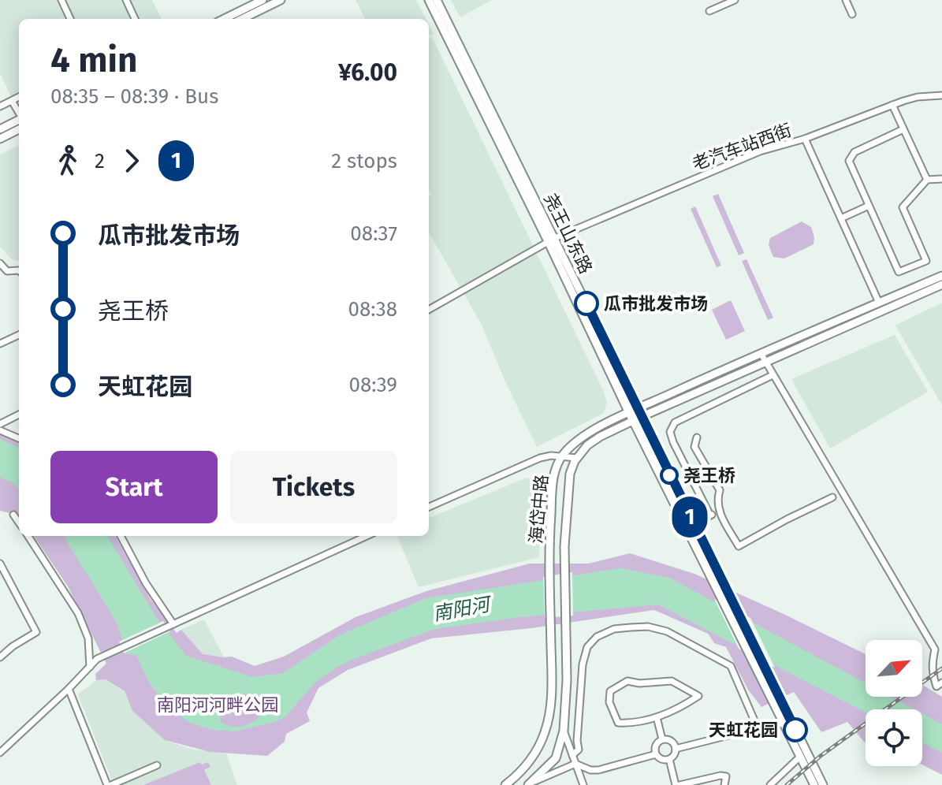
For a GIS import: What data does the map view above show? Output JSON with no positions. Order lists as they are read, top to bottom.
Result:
{
  "streets": {
    "main road": ["尧王山东路", "海岱中路"],
    "street": ["老汽车站西街"]
  },
  "crossings": [
    ["老汽车站西街", "尧王山东路"],
    ["尧王山东路", "海岱中路"]
  ],
  "water": ["南阳河"],
  "parks": ["南阳河河畔公园"],
  "places": ["瓜市批发市场", "尧王桥", "天虹花园"],
  "lines": ["bus line 1"],
  "north": "top right",
  "page": {
    "on_map": "1",
    "heading": ["4 min", "08:35 – 08:39 · Bus", "¥6.00"],
    "legs": ["2", "1", "2 stops"],
    "list": [
      {
        "name": "瓜市批发市场",
        "value": "08:37"
      },
      {
        "name": "尧王桥",
        "value": "08:38"
      },
      {
        "name": "天虹花园",
        "value": "08:39"
      }
    ],
    "buttons": ["Start", "Tickets"]
  }
}
